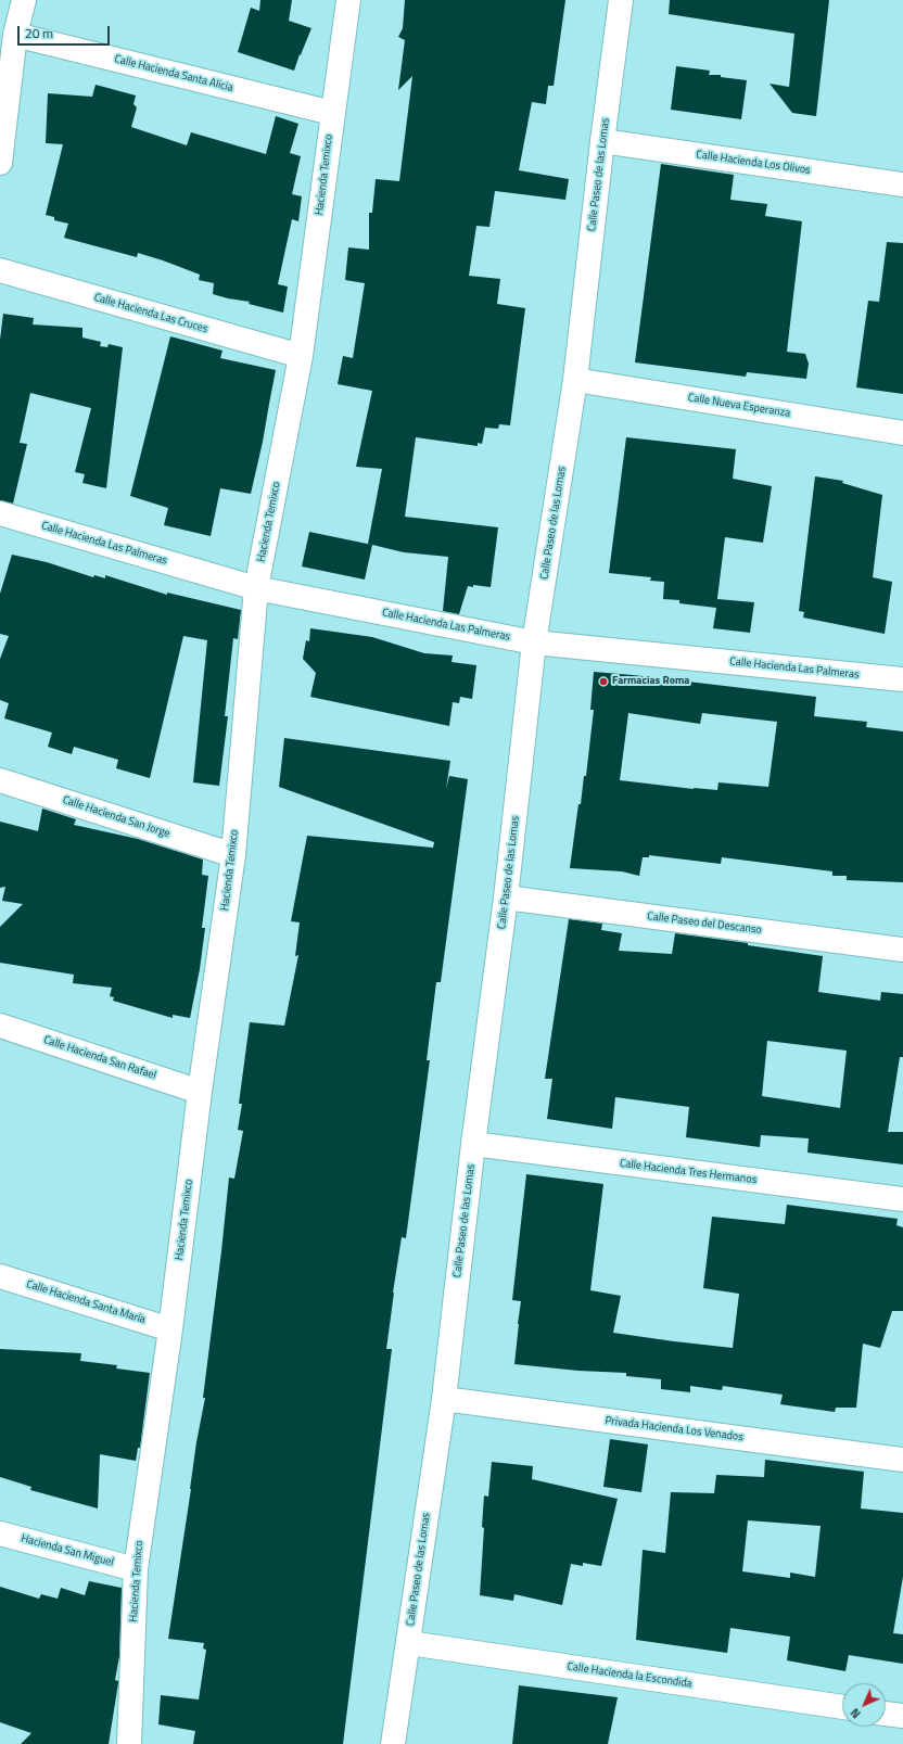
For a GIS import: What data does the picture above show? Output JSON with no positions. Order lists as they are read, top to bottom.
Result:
{
  "streets": {
    "street": [
      "Calle Hacienda Santa Alicia",
      "Calle Hacienda Los Olivos",
      "Hacienda Temixco",
      "Calle Paseo de las Lomas",
      "Calle Hacienda Las Cruces",
      "Calle Nueva Esperanza",
      "Calle Hacienda Las Palmeras",
      "Calle Hacienda San Jorge",
      "Calle Paseo del Descanso",
      "Calle Hacienda San Rafael",
      "Calle Hacienda Tres Hermanos",
      "Calle Hacienda Santa María",
      "Privada Hacienda Los Venados",
      "Hacienda San Miguel",
      "Calle Hacienda la Escondida"
    ]
  },
  "crossings": [
    ["Calle Hacienda Santa Alicia", "Hacienda Temixco"],
    ["Calle Hacienda Los Olivos", "Calle Paseo de las Lomas"],
    ["Hacienda Temixco", "Calle Hacienda Las Cruces"],
    ["Hacienda Temixco", "Calle Hacienda Las Palmeras"],
    ["Hacienda Temixco", "Calle Hacienda San Jorge"],
    ["Hacienda Temixco", "Calle Hacienda San Rafael"],
    ["Hacienda Temixco", "Calle Hacienda Santa María"],
    ["Hacienda Temixco", "Hacienda San Miguel"],
    ["Calle Paseo de las Lomas", "Calle Nueva Esperanza"],
    ["Calle Paseo de las Lomas", "Calle Hacienda Las Palmeras"],
    ["Calle Paseo de las Lomas", "Calle Paseo del Descanso"],
    ["Calle Paseo de las Lomas", "Calle Hacienda Tres Hermanos"],
    ["Calle Paseo de las Lomas", "Privada Hacienda Los Venados"],
    ["Calle Paseo de las Lomas", "Calle Hacienda la Escondida"]
  ],
  "places": ["Farmacias Roma"],
  "scale_bar": "20 m",
  "north": "bottom left"
}
